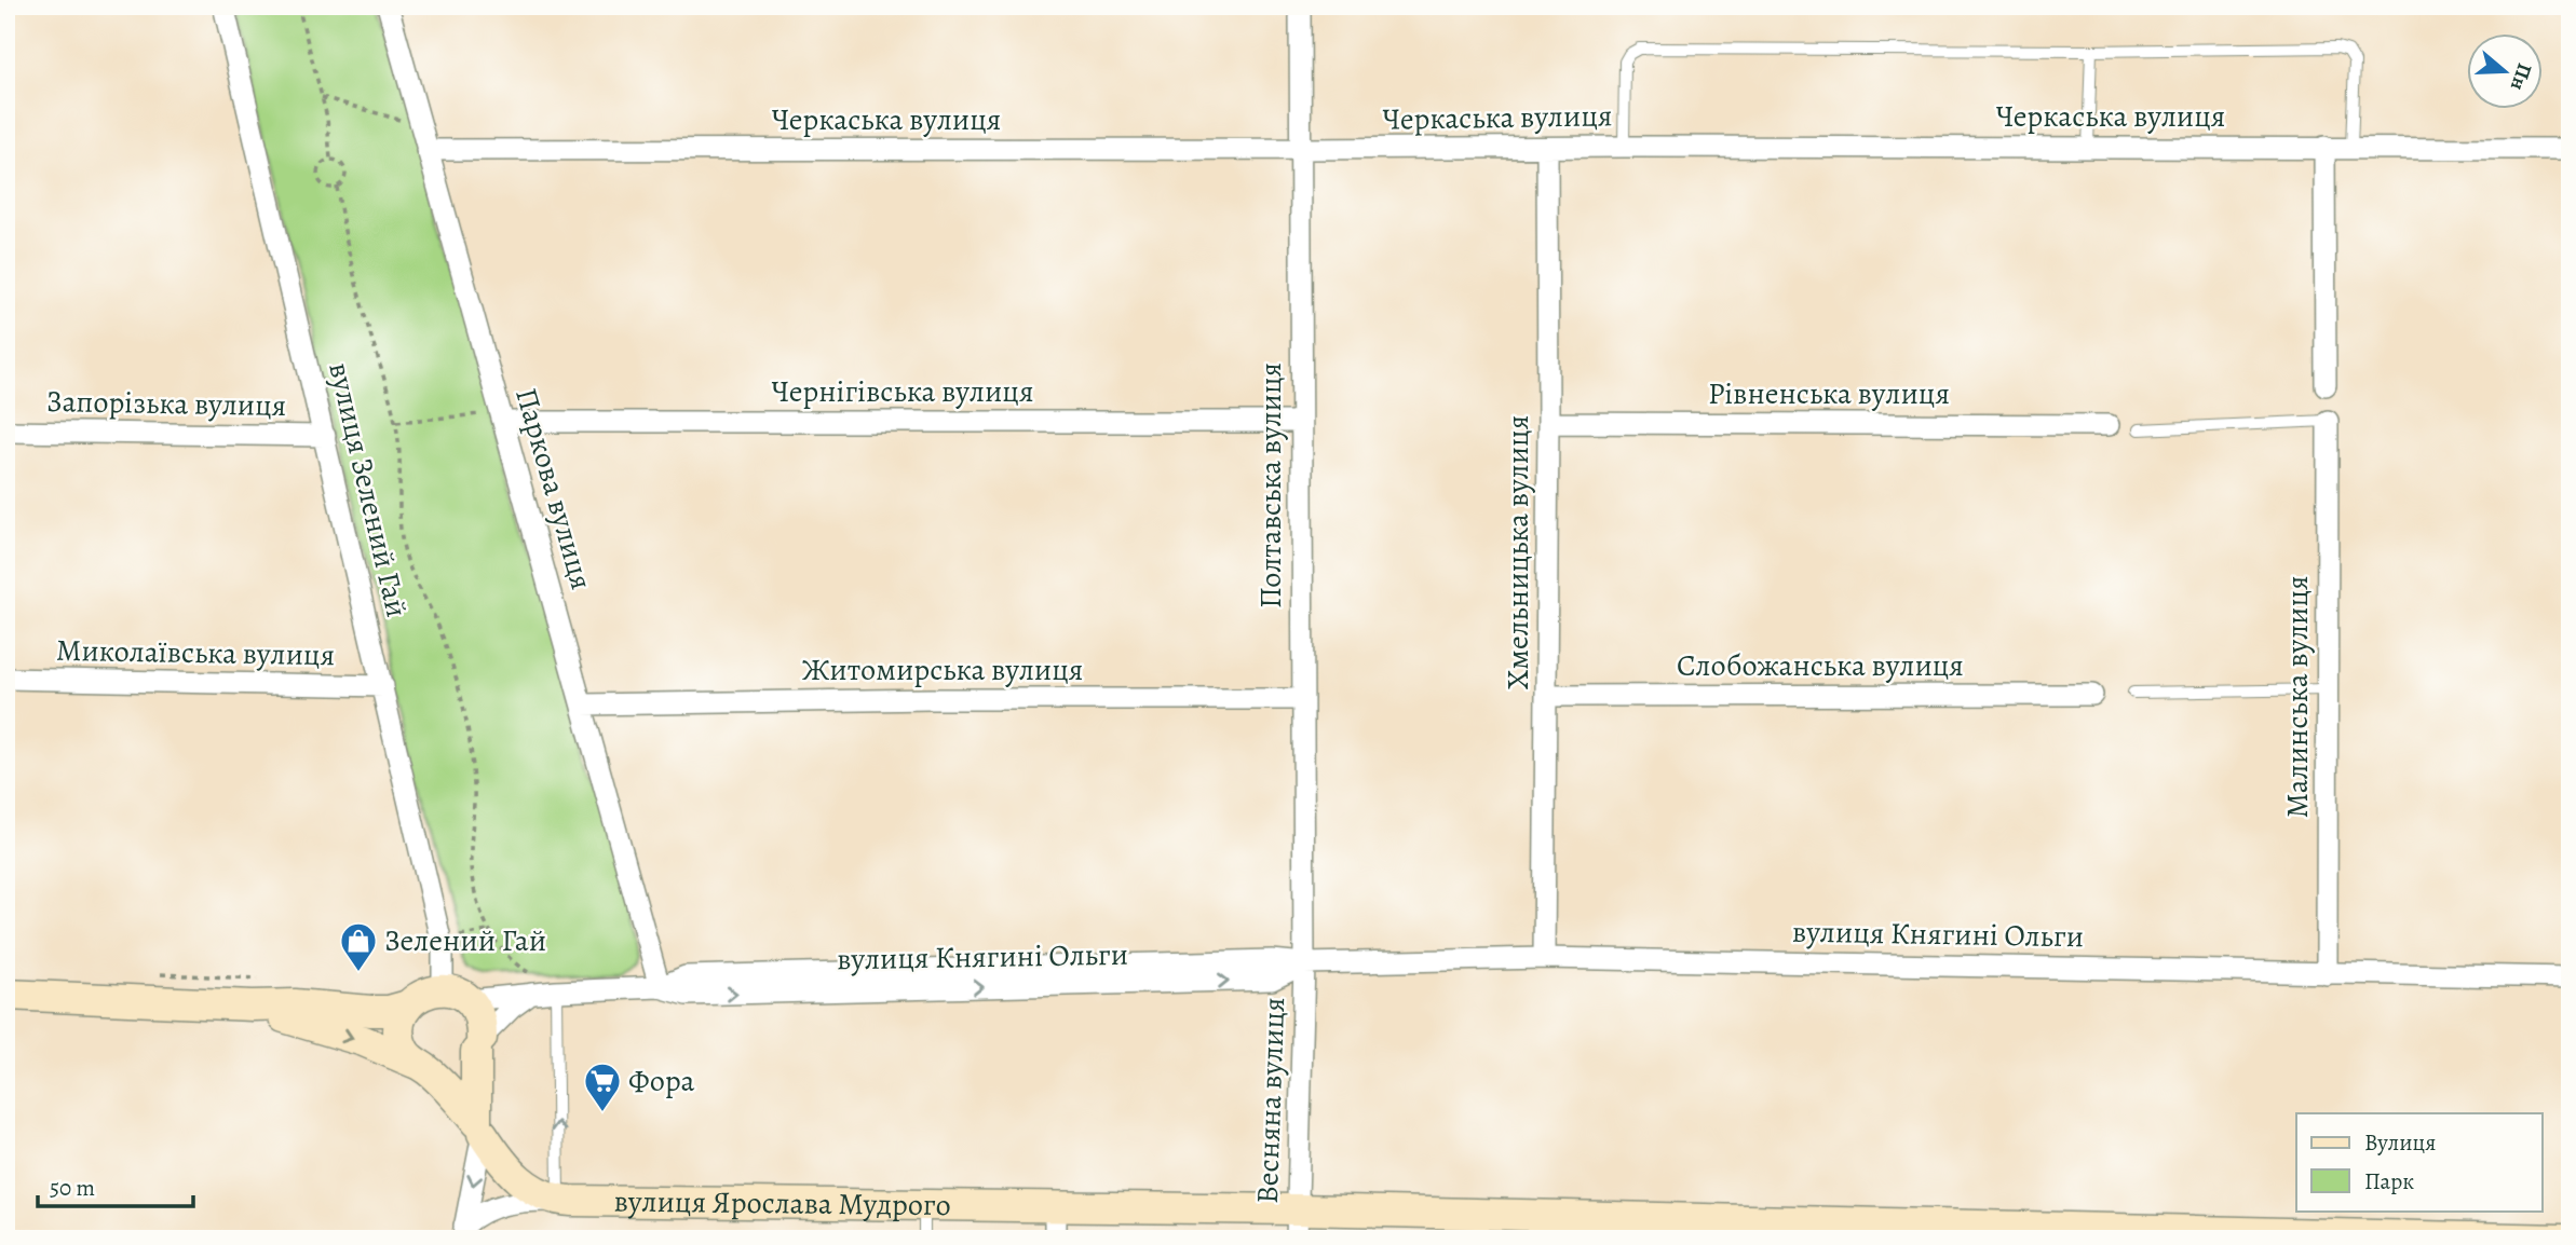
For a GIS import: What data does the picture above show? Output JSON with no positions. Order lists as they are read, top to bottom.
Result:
{
  "streets": {
    "main road": ["вулиця Ярослава Мудрого"],
    "street": [
      "Черкаська вулиця",
      "Чернігівська вулиця",
      "Рівненська вулиця",
      "Запорізька вулиця",
      "Полтавська вулиця",
      "Паркова вулиця",
      "вулиця Зелений Гай",
      "Хмельницька вулиця",
      "Миколаївська вулиця",
      "Слобожанська вулиця",
      "Житомирська вулиця",
      "Малинська вулиця",
      "вулиця Княгині Ольги",
      "Весняна вулиця"
    ]
  },
  "crossings": [
    ["Черкаська вулиця", "Полтавська вулиця"],
    ["Черкаська вулиця", "Паркова вулиця"],
    ["Черкаська вулиця", "Хмельницька вулиця"],
    ["Чернігівська вулиця", "Полтавська вулиця"],
    ["Чернігівська вулиця", "Паркова вулиця"],
    ["Рівненська вулиця", "Хмельницька вулиця"],
    ["Запорізька вулиця", "вулиця Зелений Гай"],
    ["Полтавська вулиця", "Житомирська вулиця"],
    ["Полтавська вулиця", "вулиця Княгині Ольги"],
    ["Полтавська вулиця", "Весняна вулиця"],
    ["Паркова вулиця", "Житомирська вулиця"],
    ["Паркова вулиця", "вулиця Княгині Ольги"],
    ["вулиця Зелений Гай", "Миколаївська вулиця"],
    ["вулиця Зелений Гай", "вулиця Княгині Ольги"],
    ["Хмельницька вулиця", "Слобожанська вулиця"],
    ["Хмельницька вулиця", "вулиця Княгині Ольги"],
    ["Малинська вулиця", "вулиця Княгині Ольги"],
    ["вулиця Княгині Ольги", "Весняна вулиця"],
    ["Весняна вулиця", "вулиця Ярослава Мудрого"]
  ],
  "places": {
    "shop": ["Зелений Гай"],
    "supermarket": ["Фора"]
  },
  "legend": ["Вулиця", "Парк"],
  "scale_bar": "50 m",
  "north": "right"
}
